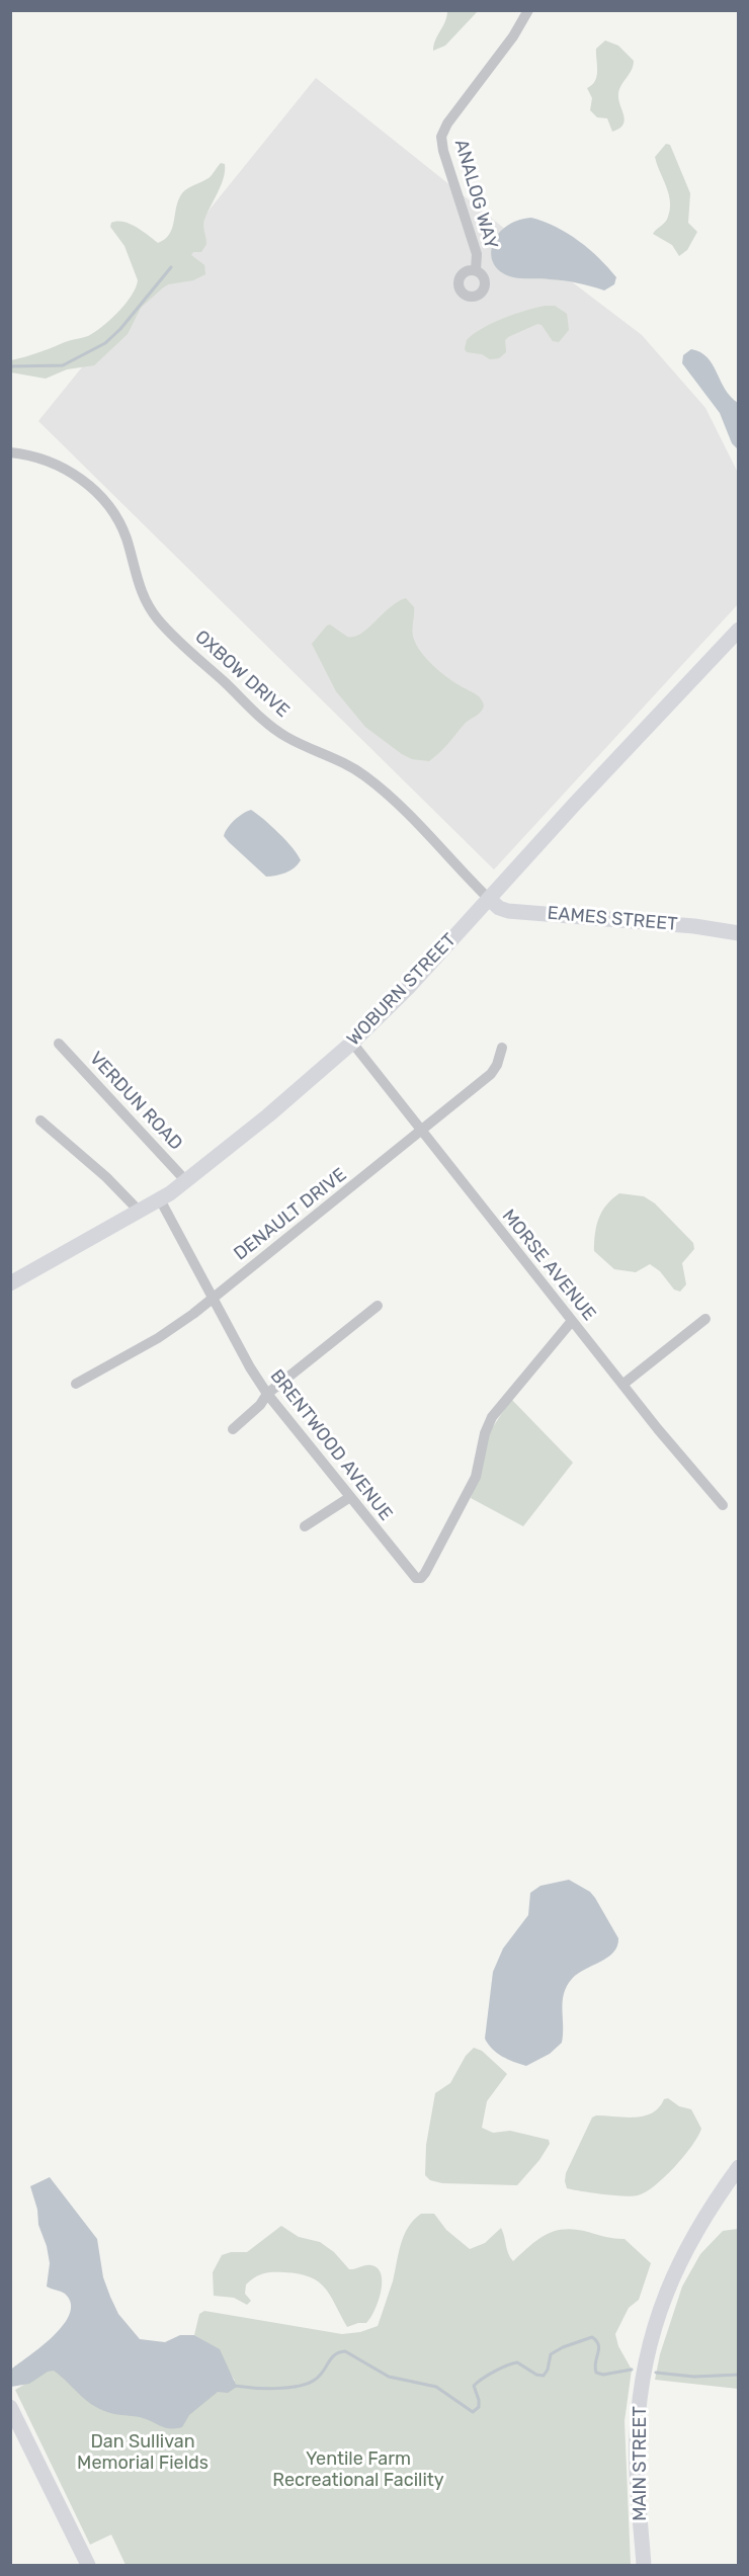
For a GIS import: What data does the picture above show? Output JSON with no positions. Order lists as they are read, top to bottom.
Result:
{
  "streets": {
    "main road": ["EAMES STREET", "WOBURN STREET", "MAIN STREET"],
    "street": [
      "ANALOG WAY",
      "OXBOW DRIVE",
      "VERDUN ROAD",
      "DENAULT DRIVE",
      "MORSE AVENUE",
      "BRENTWOOD AVENUE"
    ]
  },
  "crossings": [
    ["OXBOW DRIVE", "EAMES STREET"],
    ["OXBOW DRIVE", "WOBURN STREET"],
    ["EAMES STREET", "WOBURN STREET"],
    ["WOBURN STREET", "VERDUN ROAD"],
    ["WOBURN STREET", "MORSE AVENUE"],
    ["WOBURN STREET", "BRENTWOOD AVENUE"],
    ["DENAULT DRIVE", "MORSE AVENUE"],
    ["DENAULT DRIVE", "BRENTWOOD AVENUE"],
    ["MORSE AVENUE", "BRENTWOOD AVENUE"]
  ],
  "parks": ["Dan Sullivan Memorial Fields", "Yentile Farm Recreational Facility"]
}
